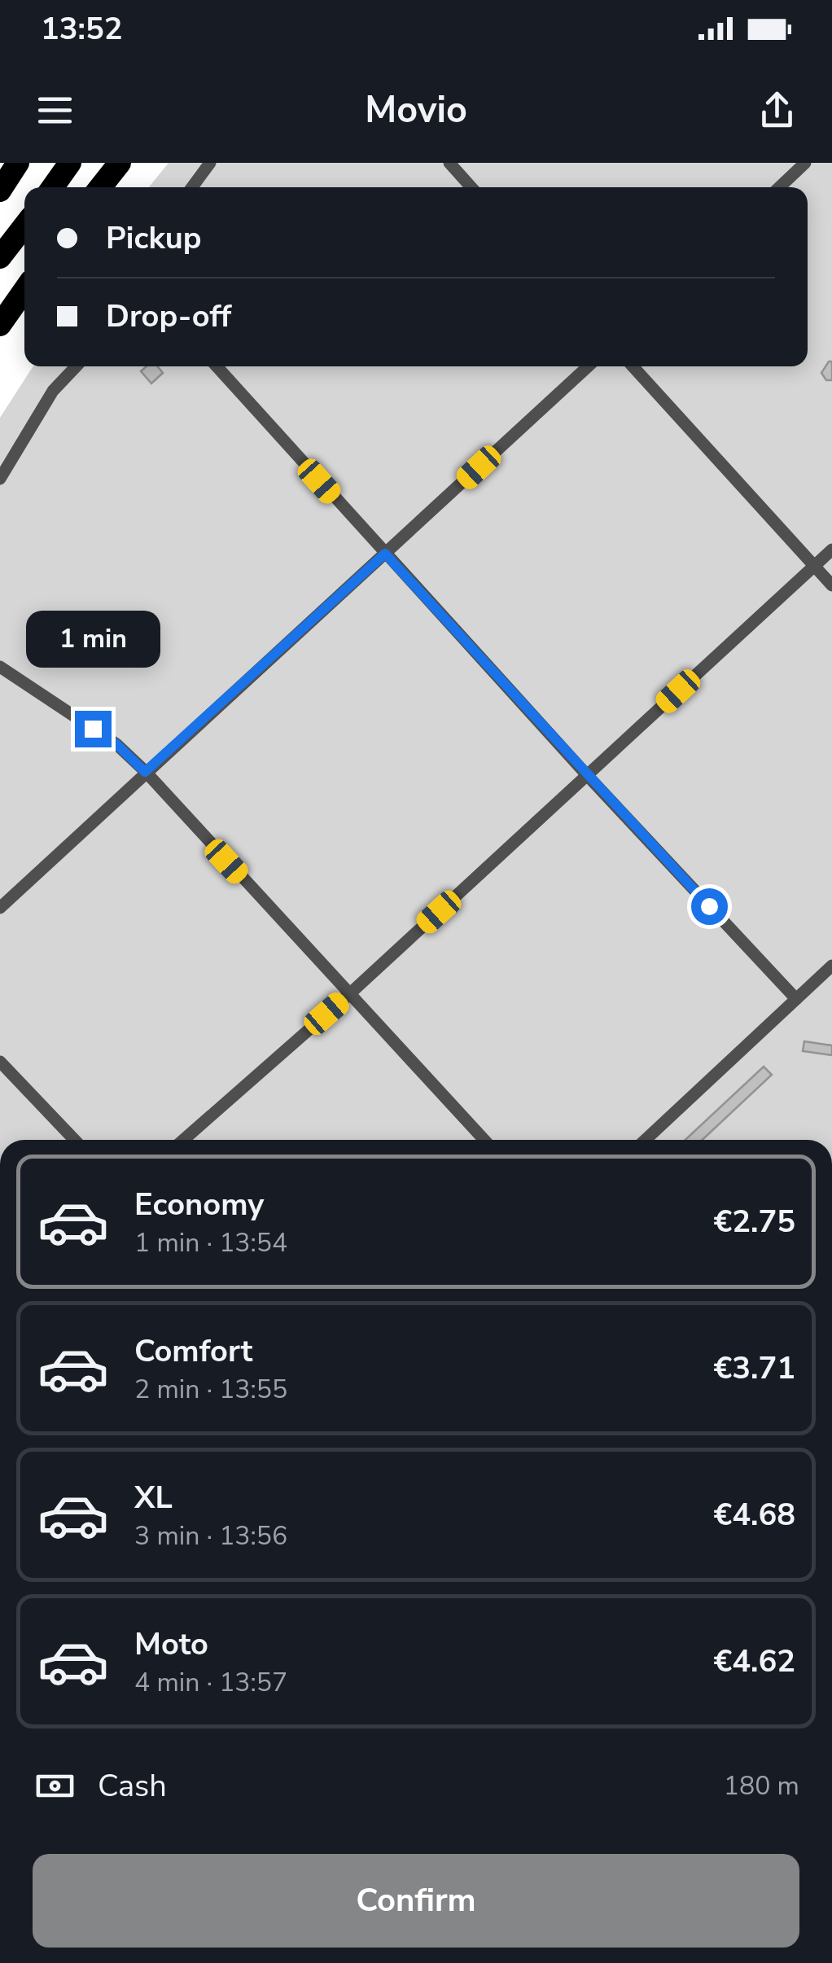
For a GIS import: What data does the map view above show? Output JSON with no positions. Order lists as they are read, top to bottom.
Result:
{
  "page": {
    "status": "13:52",
    "header": "Movio",
    "banner": ["Pickup", "Drop-off"],
    "bubble": "1 min",
    "list": [
      {
        "name": "Economy",
        "note": "1 min · 13:54",
        "value": "€2.75"
      },
      {
        "name": "Comfort",
        "note": "2 min · 13:55",
        "value": "€3.71"
      },
      {
        "name": "XL",
        "note": "3 min · 13:56",
        "value": "€4.68"
      },
      {
        "name": "Moto",
        "note": "4 min · 13:57",
        "value": "€4.62"
      }
    ],
    "pay": ["Cash", "180 m"],
    "buttons": "Confirm"
  }
}
